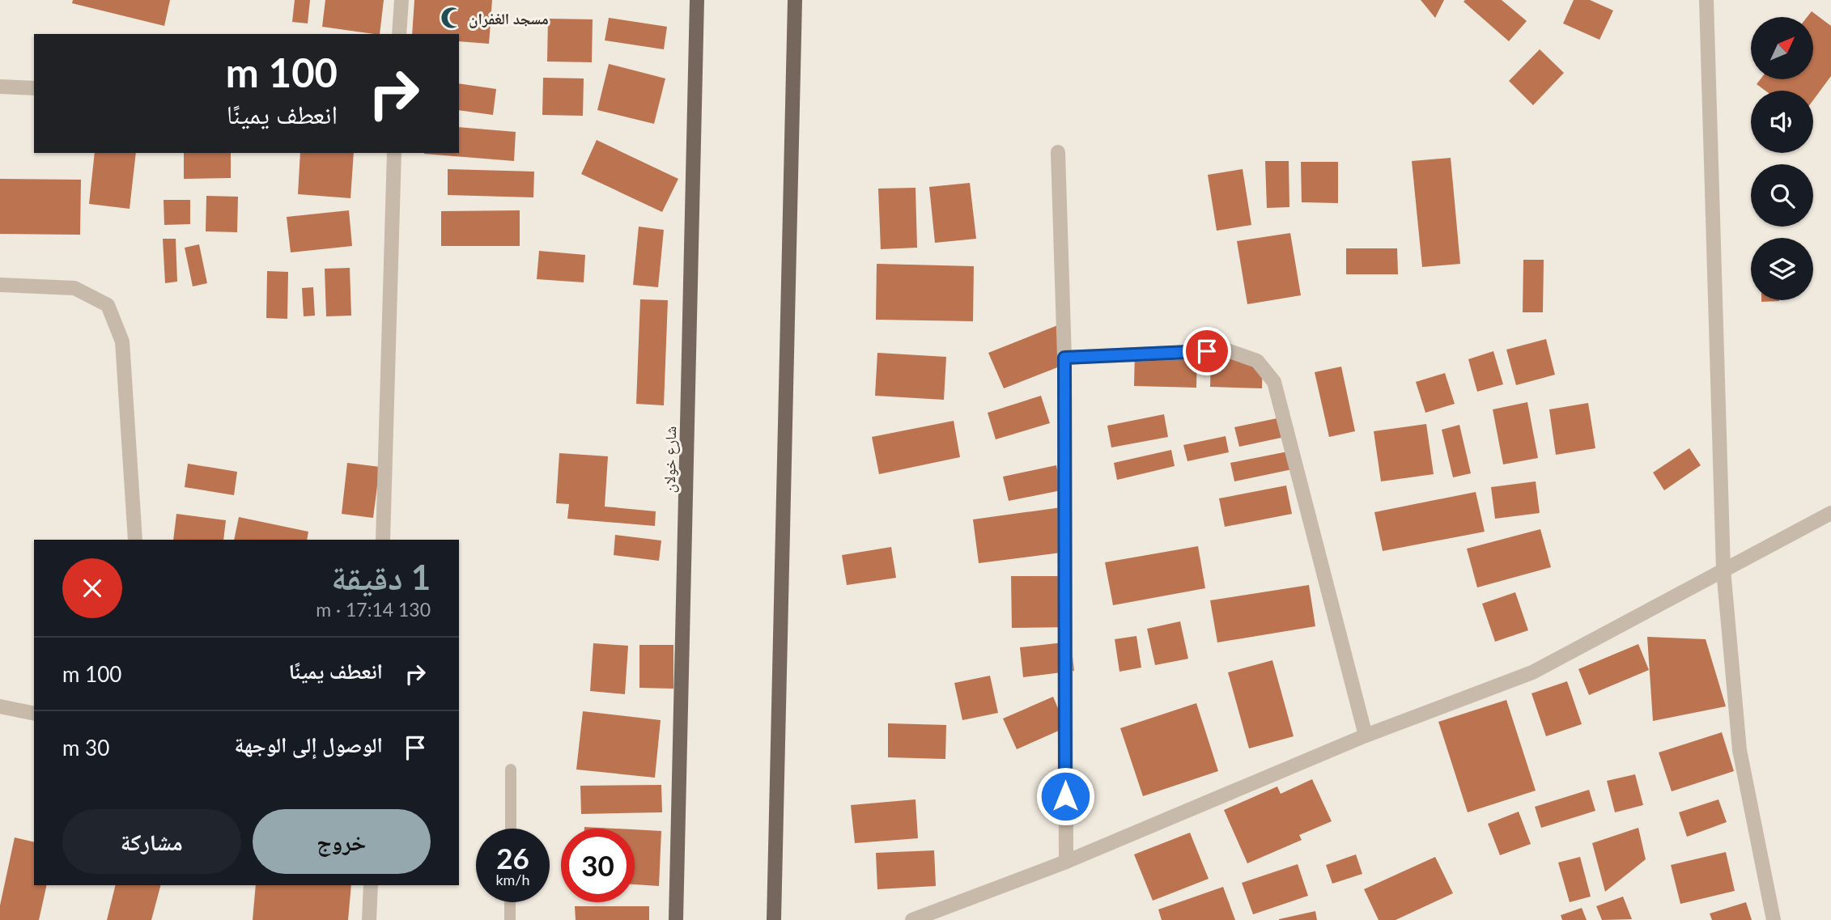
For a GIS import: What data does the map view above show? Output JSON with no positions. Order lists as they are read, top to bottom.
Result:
{
  "streets": {
    "main road": ["شارع خولان"]
  },
  "places": {
    "mosque": ["مسجد الغفران"]
  },
  "north": "top right",
  "page": {
    "turn": ["100 m", "انعطف يمينًا"],
    "heading": ["1 دقيقة", "130 m · 17:14"],
    "list": [
      {
        "name": "انعطف يمينًا",
        "value": "100 m"
      },
      {
        "name": "الوصول إلى الوجهة",
        "value": "30 m"
      }
    ],
    "buttons": ["خروج", "مشاركة"],
    "speed": "26 km/h",
    "limit": "30"
  }
}
